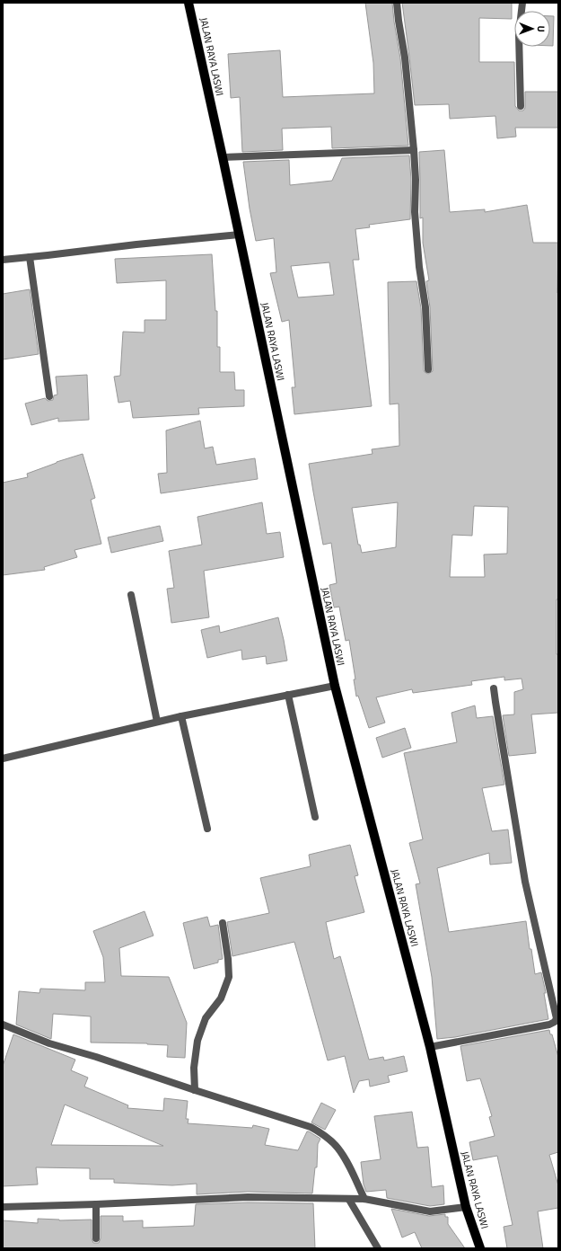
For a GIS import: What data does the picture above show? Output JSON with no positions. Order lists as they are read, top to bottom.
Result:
{
  "streets": {
    "main road": ["JALAN RAYA LASWI"]
  },
  "north": "right"
}
